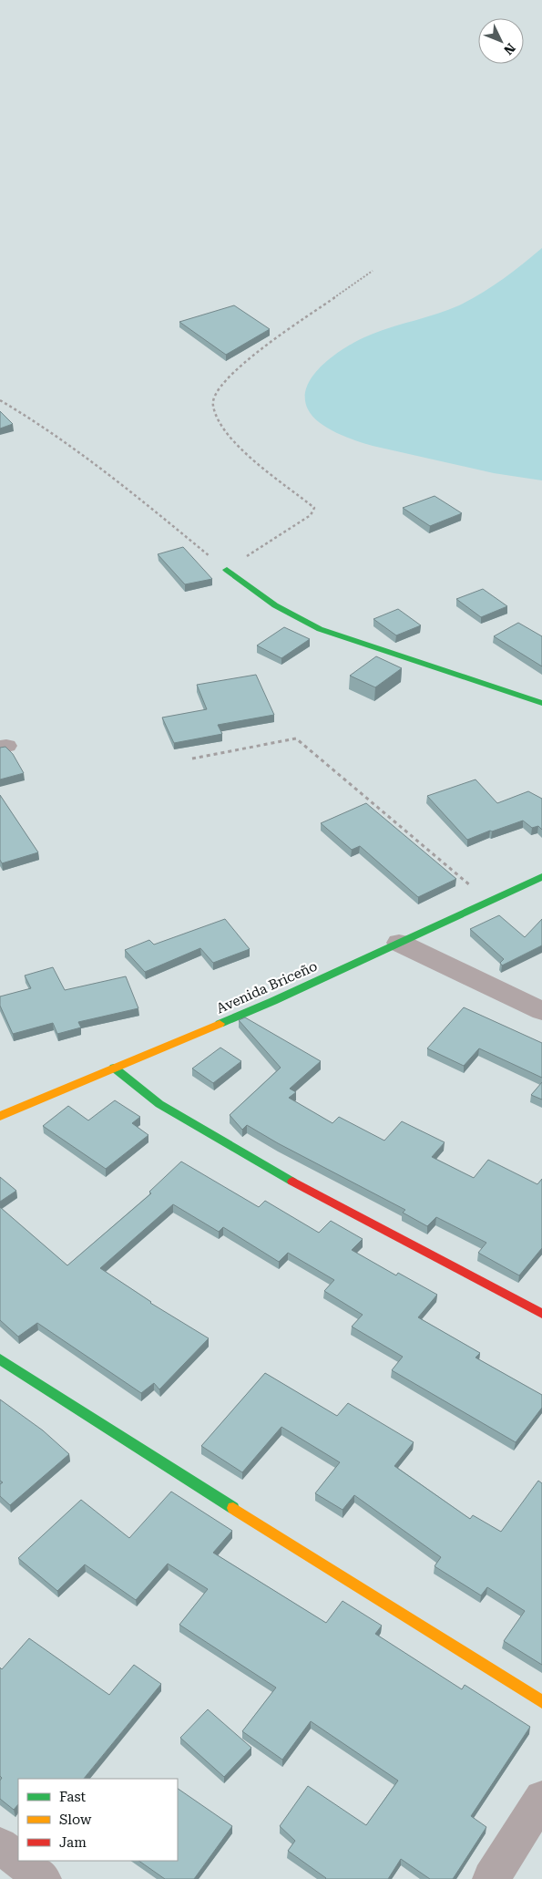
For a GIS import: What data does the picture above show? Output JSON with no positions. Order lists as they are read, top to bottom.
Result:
{
  "streets": {
    "street": ["Avenida Briceño"]
  },
  "legend": ["Fast", "Slow", "Jam"],
  "north": "bottom right"
}
